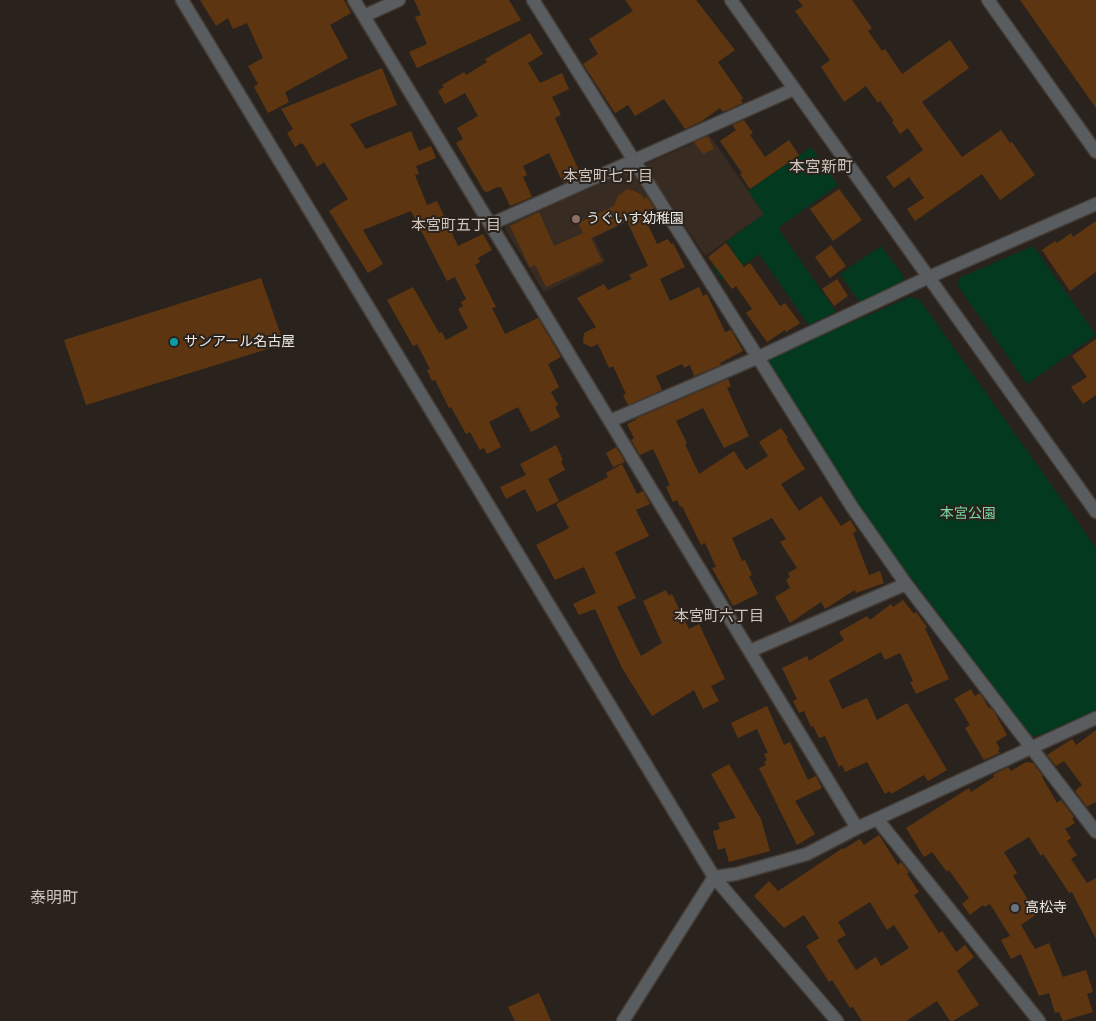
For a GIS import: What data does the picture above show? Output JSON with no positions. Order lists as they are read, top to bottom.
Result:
{
  "districts": [
    "本宮新町",
    "本宮町七丁目",
    "本宮町五丁目",
    "本宮町六丁目",
    "泰明町"
  ],
  "parks": ["本宮公園"],
  "places": ["うぐいす幼稚園", "サンアール名古屋", "高松寺"]
}
